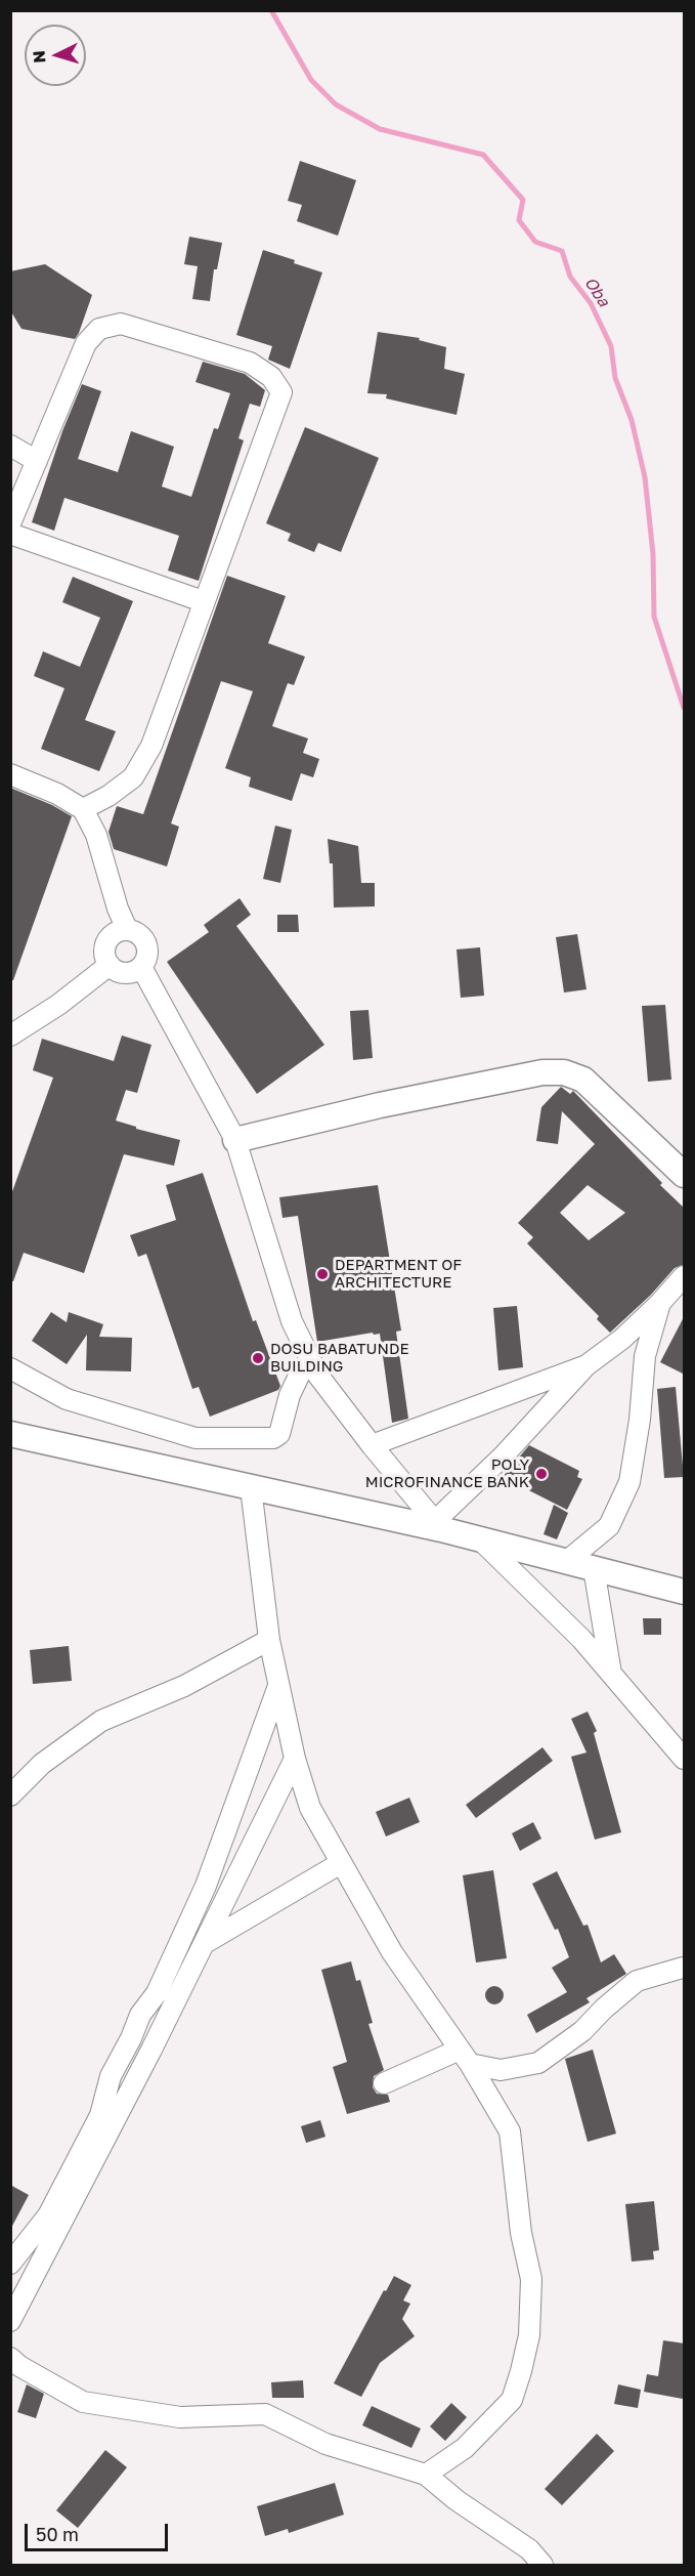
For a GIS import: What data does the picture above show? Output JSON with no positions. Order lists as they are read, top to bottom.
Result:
{
  "water": ["Oba"],
  "places": ["DEPARTMENT OF ARCHITECTURE", "DOSU BABATUNDE BUILDING", "POLY MICROFINANCE BANK"],
  "scale_bar": "50 m",
  "north": "left"
}
